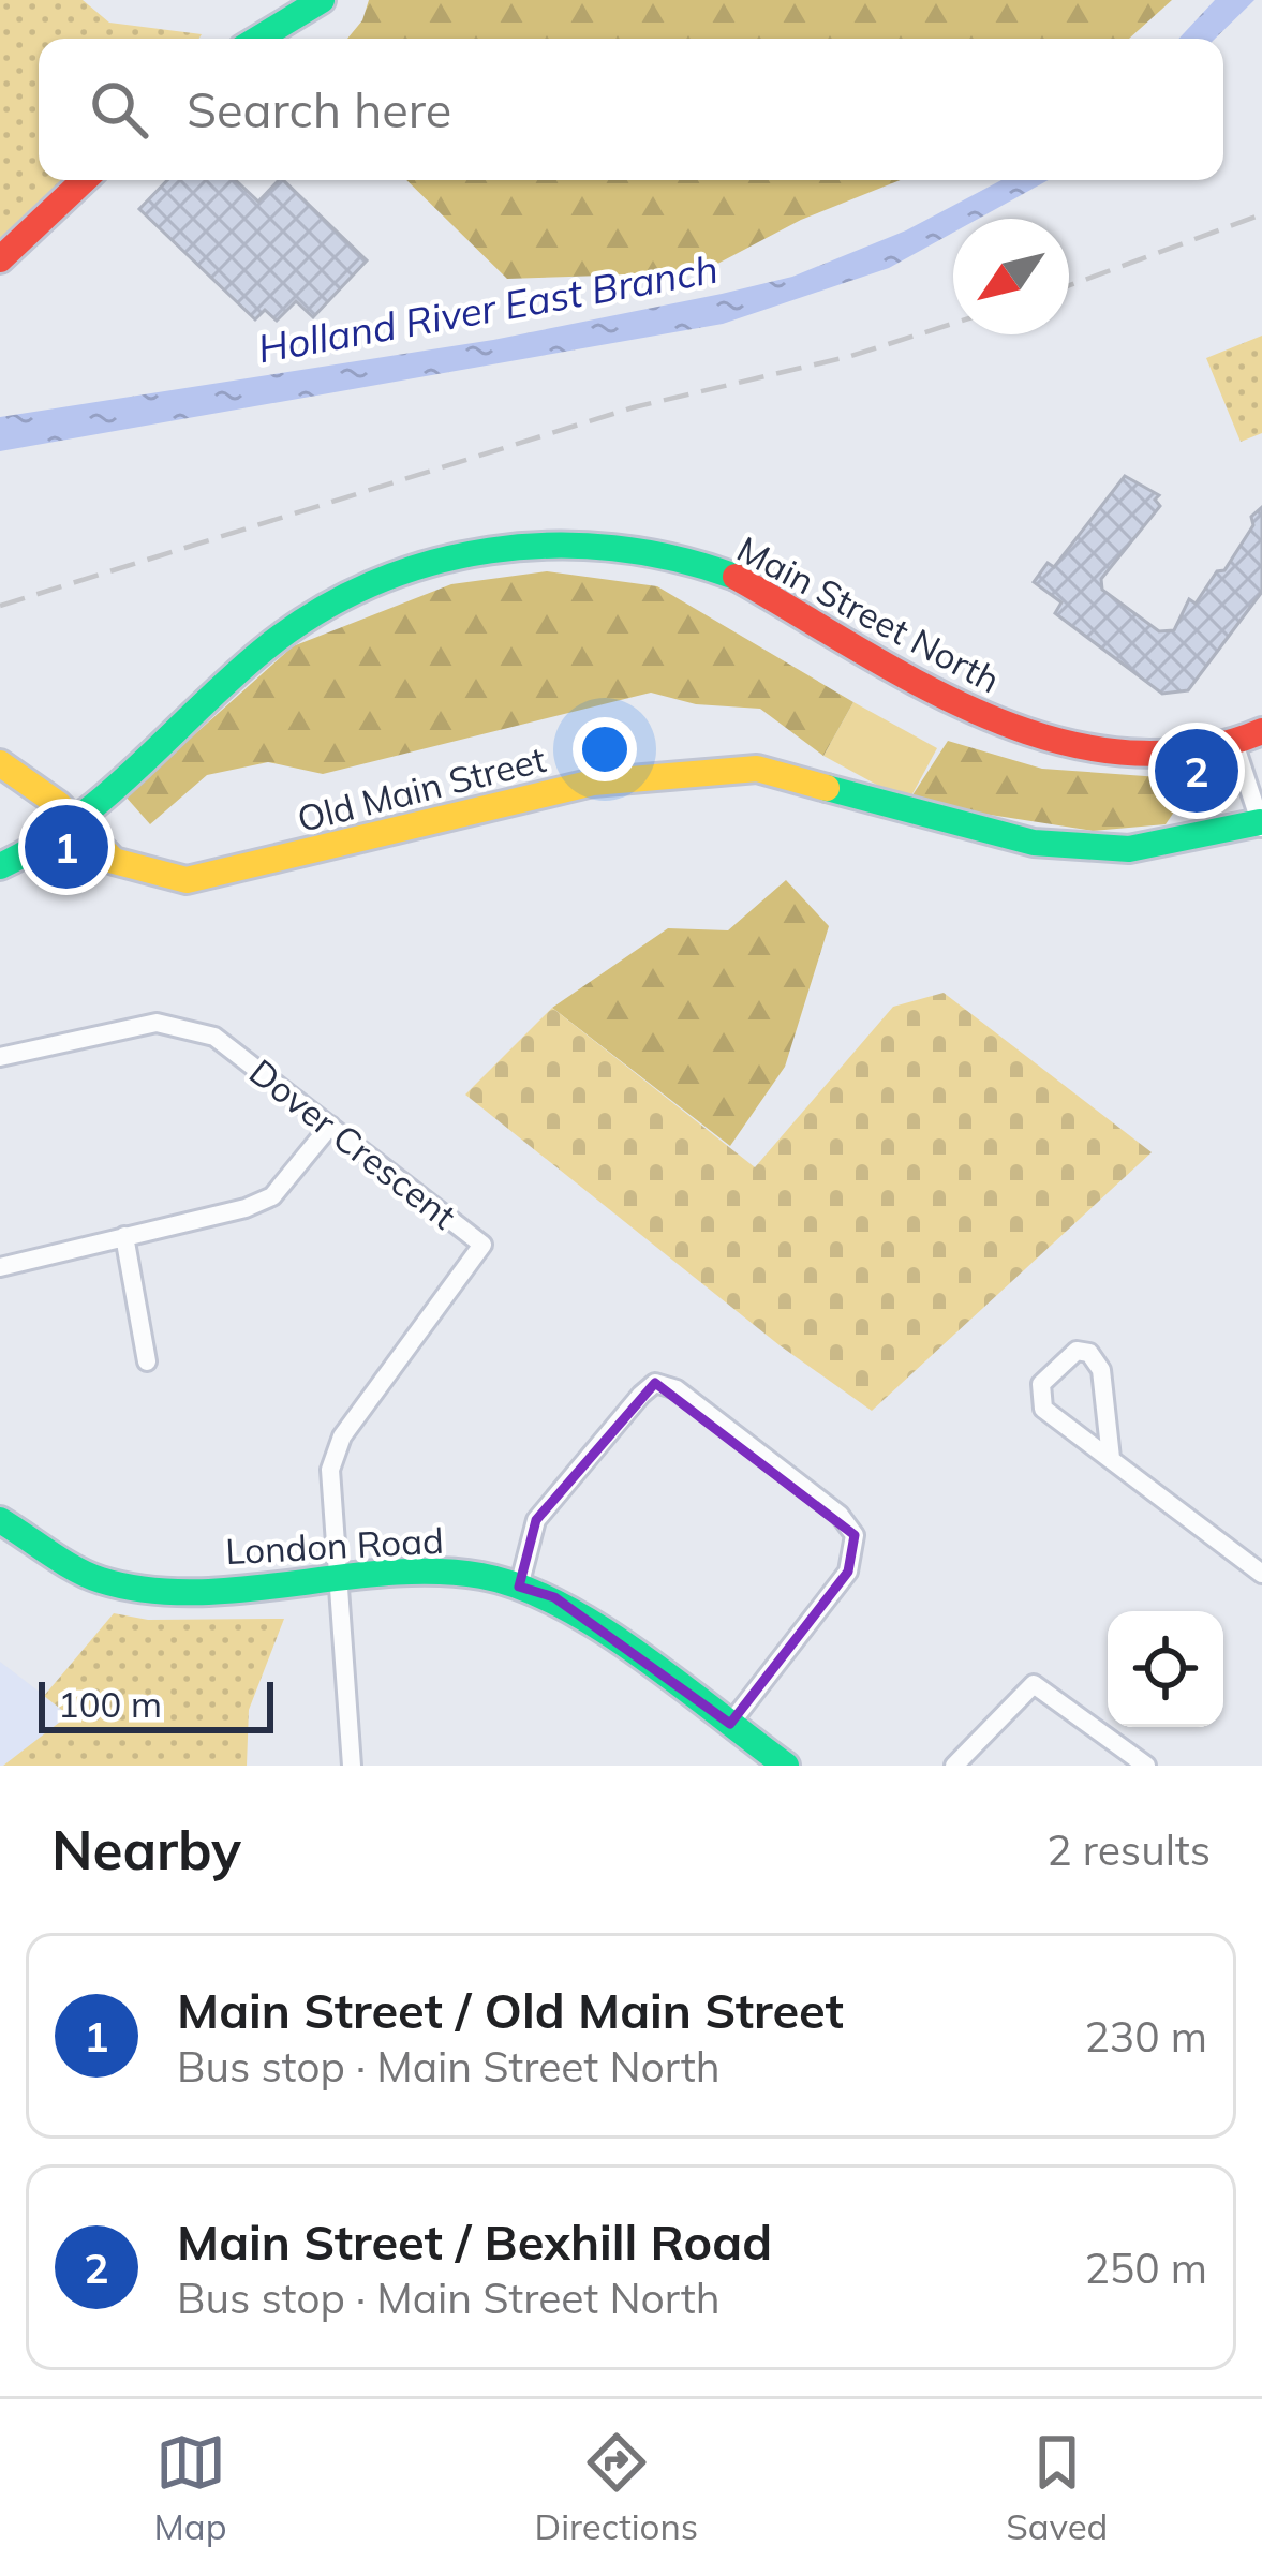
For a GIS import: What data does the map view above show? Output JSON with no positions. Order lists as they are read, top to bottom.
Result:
{
  "streets": {
    "street": [
      "Main Street North",
      "Old Main Street",
      "Dover Crescent",
      "London Road"
    ]
  },
  "crossings": [
    ["Main Street North", "Old Main Street"],
    ["Dover Crescent", "London Road"]
  ],
  "water": ["Holland River East Branch"],
  "scale_bar": "100 m",
  "north": "bottom left",
  "page": {
    "search": "Search here",
    "pins": ["2", "1"],
    "scale": "100 m",
    "heading": ["Nearby", "2 results"],
    "list": [
      {
        "mark": "1",
        "name": "Main Street / Old Main Street",
        "note": "Bus stop · Main Street North",
        "value": "230 m"
      },
      {
        "mark": "2",
        "name": "Main Street / Bexhill Road",
        "note": "Bus stop · Main Street North",
        "value": "250 m"
      }
    ],
    "nav": ["Map", "Directions", "Saved"]
  }
}
